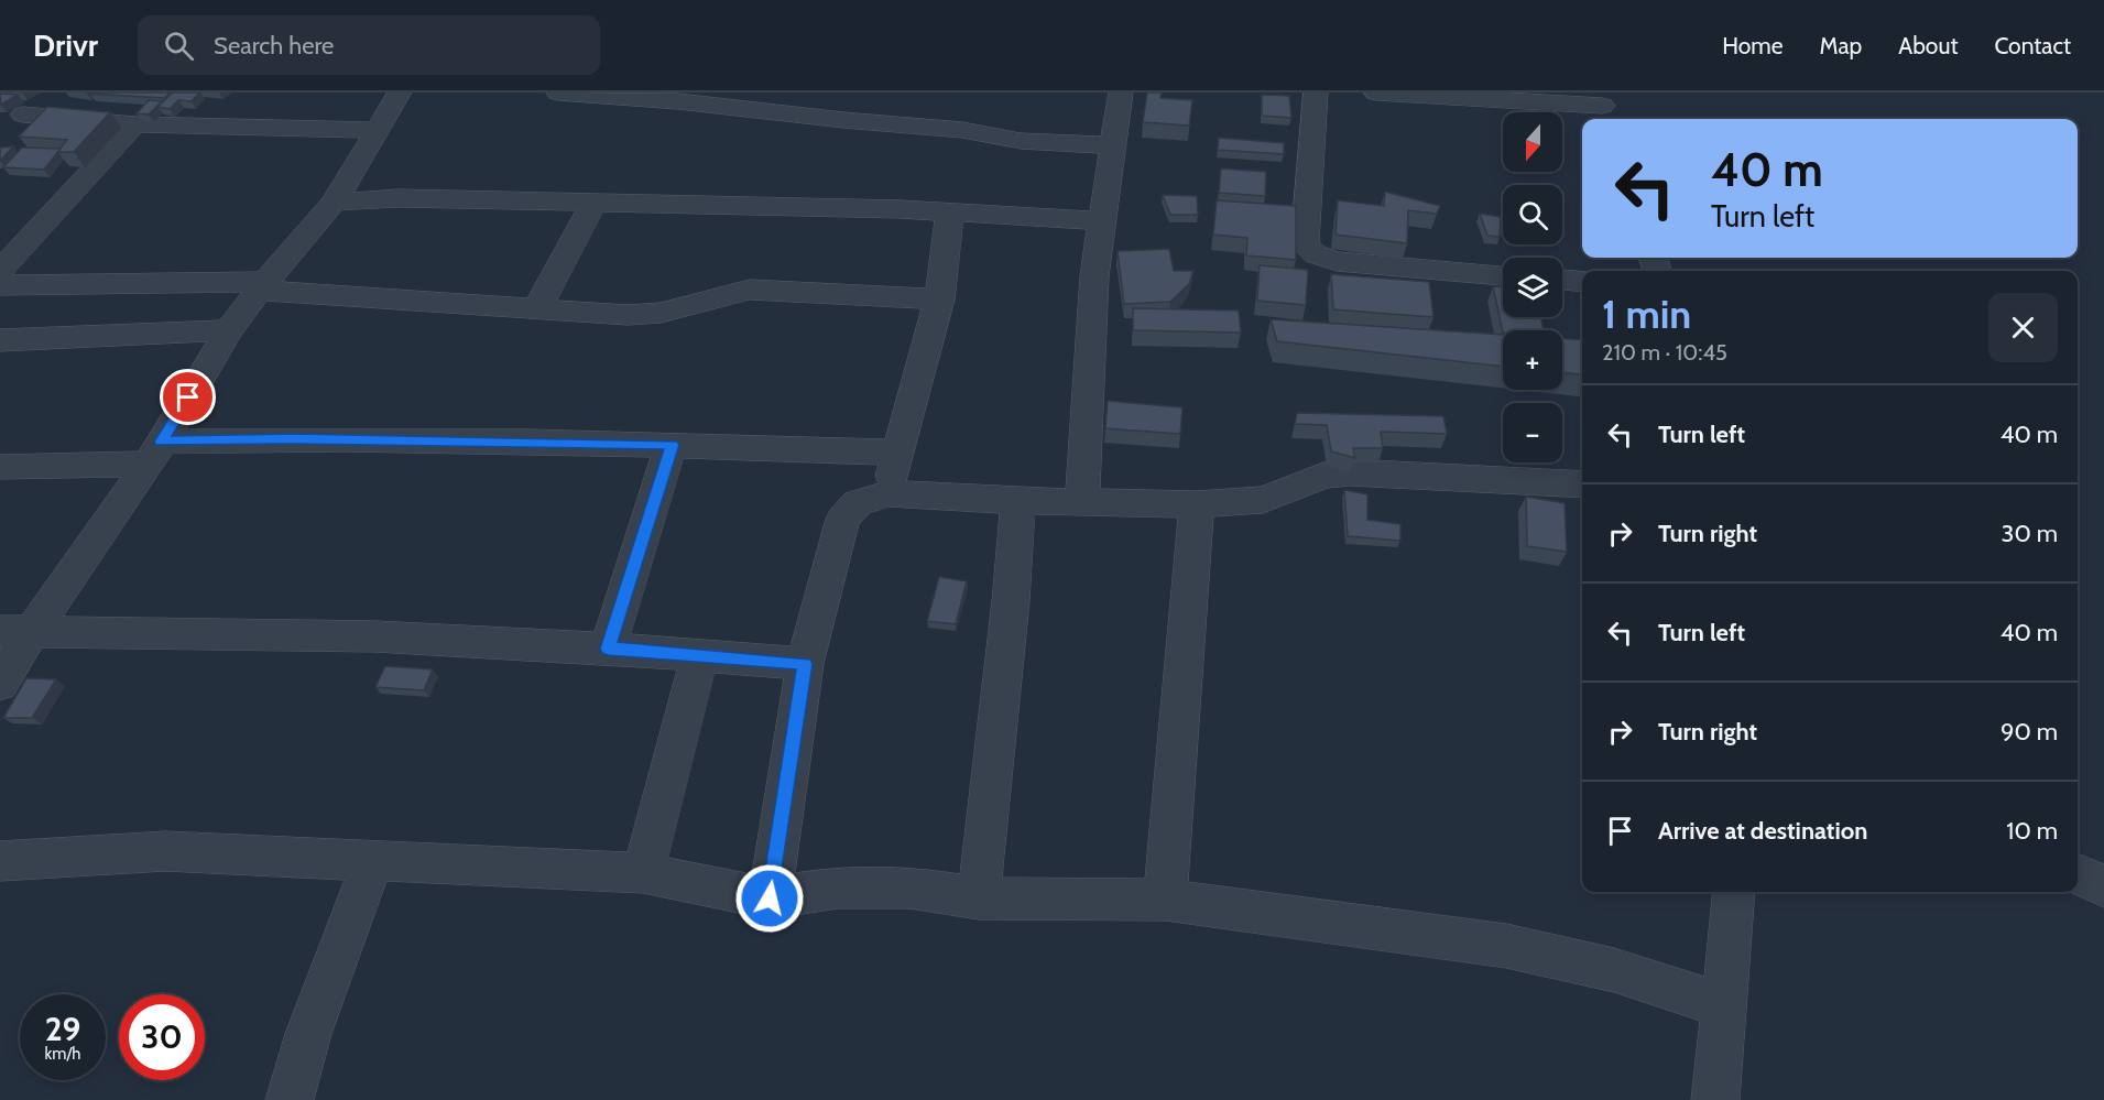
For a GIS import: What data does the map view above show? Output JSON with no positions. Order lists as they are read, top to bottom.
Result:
{
  "north": "bottom",
  "page": {
    "header": "Drivr",
    "search": "Search here",
    "nav": [
      "Home",
      "Map",
      "About",
      "Contact"
    ],
    "map_buttons": ["+", "−"],
    "turn": ["40 m", "Turn left"],
    "heading": ["1 min", "210 m · 10:45"],
    "list": [
      {
        "name": "Turn left",
        "value": "40 m"
      },
      {
        "name": "Turn right",
        "value": "30 m"
      },
      {
        "name": "Turn left",
        "value": "40 m"
      },
      {
        "name": "Turn right",
        "value": "90 m"
      },
      {
        "name": "Arrive at destination",
        "value": "10 m"
      }
    ],
    "speed": "29 km/h",
    "limit": "30"
  }
}
